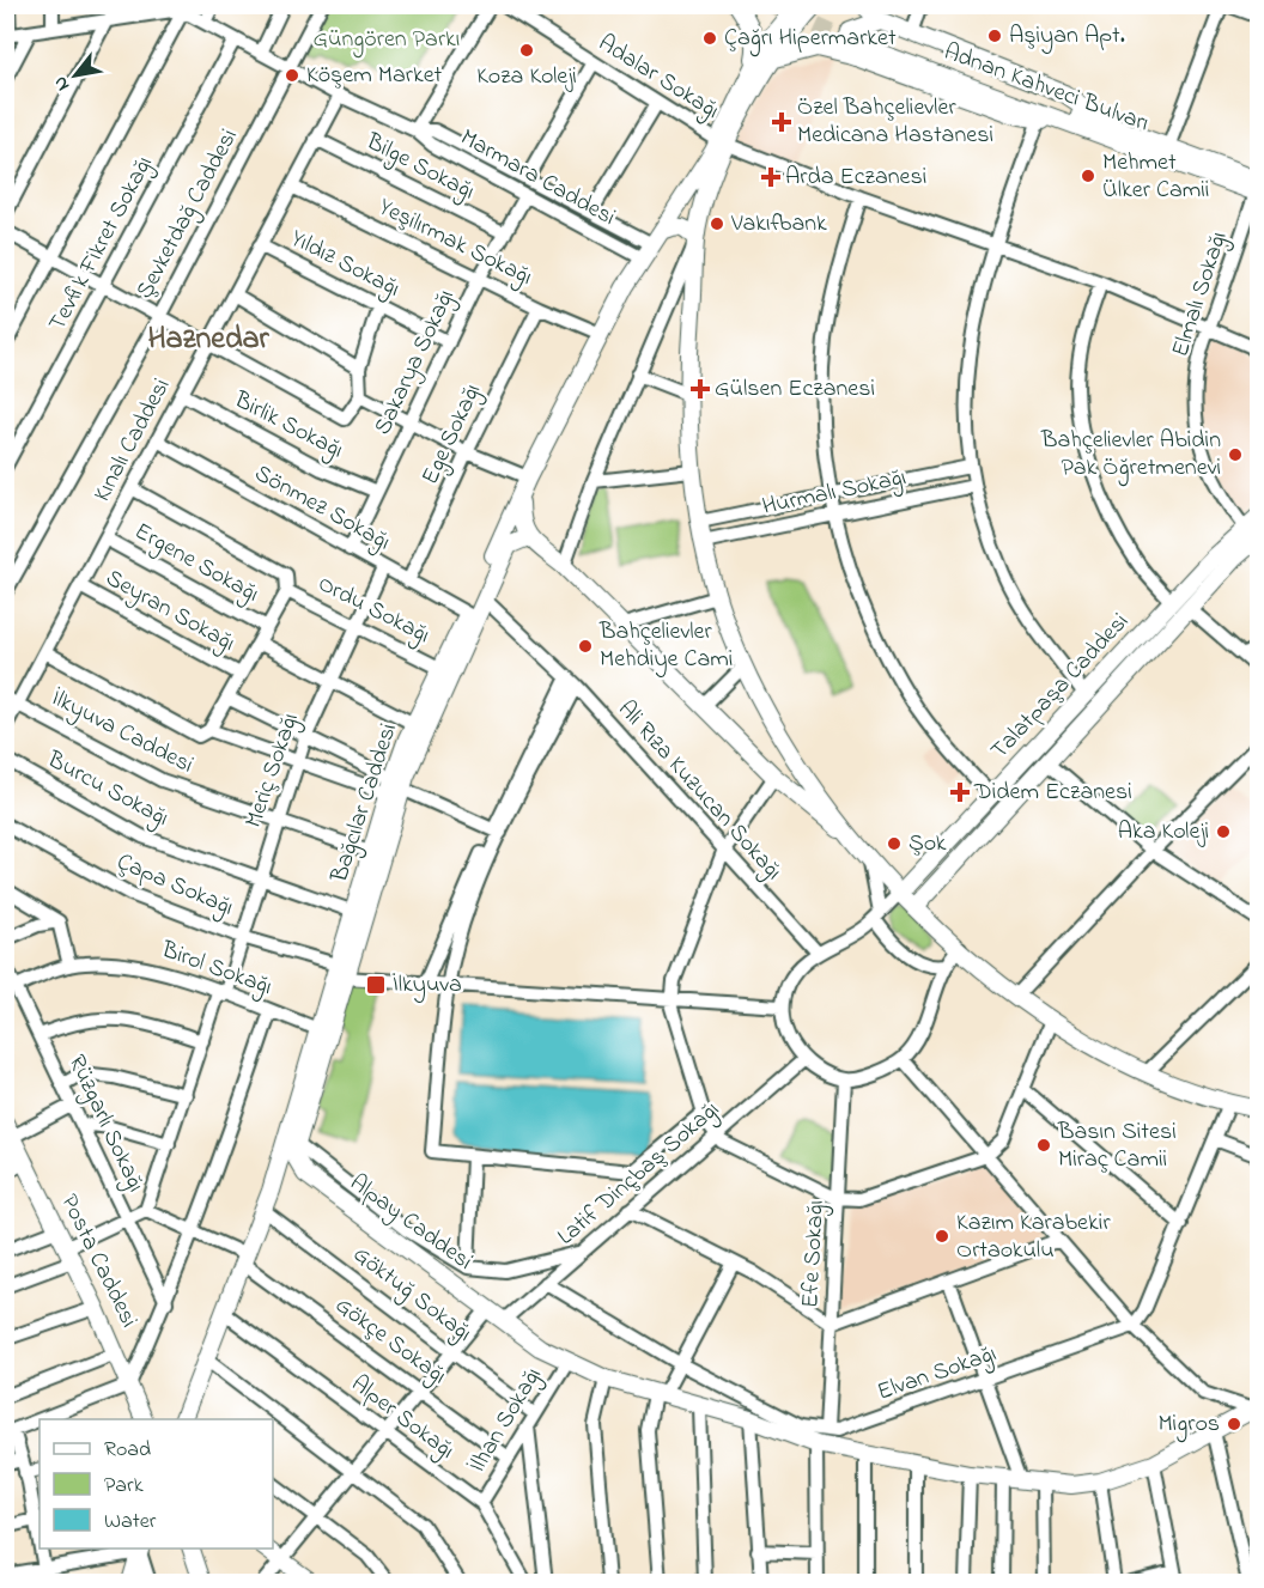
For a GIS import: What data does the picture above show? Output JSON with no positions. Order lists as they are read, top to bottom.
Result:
{
  "streets": {
    "main road": [
      "Adnan Kahveci Bulvarı",
      "Talatpaşa Caddesi",
      "Bağcılar Caddesi",
      "Alpay Caddesi",
      "Posta Caddesi"
    ],
    "street": [
      "Adalar Sokağı",
      "Bilge Sokağı",
      "Marmara Caddesi",
      "Şevketdağ Caddesi",
      "Yeşilırmak Sokağı",
      "Tevfik Fikret Sokağı",
      "Yıldız Sokağı",
      "Elmalı Sokağı",
      "Sakarya Sokağı",
      "Birlik Sokağı",
      "Ege Sokağı",
      "Kınalı Caddesi",
      "Hurmalı Sokağı",
      "Sönmez Sokağı",
      "Ergene Sokağı",
      "Ordu Sokağı",
      "Seyran Sokağı",
      "İlkyuva Caddesi",
      "Meriç Sokağı",
      "Burcu Sokağı",
      "Ali Rıza Kuzucan Sokağı",
      "Çapa Sokağı",
      "Birol Sokağı",
      "Rüzgarlı Sokağı",
      "Latif Dinçbaş Sokağı",
      "Efe Sokağı",
      "Göktuğ Sokağı",
      "Gökçe Sokağı",
      "Elvan Sokağı",
      "Alper Sokağı",
      "İlhan Sokağı"
    ]
  },
  "crossings": [
    ["Adalar Sokağı", "Elmalı Sokağı"],
    ["Adalar Sokağı", "Bağcılar Caddesi"],
    ["Adnan Kahveci Bulvarı", "Elmalı Sokağı"],
    ["Bilge Sokağı", "Sakarya Sokağı"],
    ["Bilge Sokağı", "Kınalı Caddesi"],
    ["Marmara Caddesi", "Sakarya Sokağı"],
    ["Marmara Caddesi", "Bağcılar Caddesi"],
    ["Yeşilırmak Sokağı", "Sakarya Sokağı"],
    ["Yeşilırmak Sokağı", "Ege Sokağı"],
    ["Yeşilırmak Sokağı", "Kınalı Caddesi"],
    ["Yeşilırmak Sokağı", "Bağcılar Caddesi"],
    ["Yıldız Sokağı", "Sakarya Sokağı"],
    ["Yıldız Sokağı", "Kınalı Caddesi"],
    ["Elmalı Sokağı", "Talatpaşa Caddesi"],
    ["Sakarya Sokağı", "Birlik Sokağı"],
    ["Sakarya Sokağı", "Sönmez Sokağı"],
    ["Birlik Sokağı", "Kınalı Caddesi"],
    ["Ege Sokağı", "Sönmez Sokağı"],
    ["Kınalı Caddesi", "Sönmez Sokağı"],
    ["Kınalı Caddesi", "Ergene Sokağı"],
    ["Kınalı Caddesi", "Seyran Sokağı"],
    ["Kınalı Caddesi", "İlkyuva Caddesi"],
    ["Sönmez Sokağı", "Meriç Sokağı"],
    ["Sönmez Sokağı", "Bağcılar Caddesi"],
    ["Ordu Sokağı", "Meriç Sokağı"],
    ["Ordu Sokağı", "Bağcılar Caddesi"],
    ["İlkyuva Caddesi", "Meriç Sokağı"],
    ["İlkyuva Caddesi", "Bağcılar Caddesi"],
    ["Meriç Sokağı", "Burcu Sokağı"],
    ["Meriç Sokağı", "Çapa Sokağı"],
    ["Meriç Sokağı", "Birol Sokağı"],
    ["Meriç Sokağı", "Gökçe Sokağı"],
    ["Burcu Sokağı", "Bağcılar Caddesi"],
    ["Bağcılar Caddesi", "Çapa Sokağı"],
    ["Bağcılar Caddesi", "Birol Sokağı"],
    ["Bağcılar Caddesi", "Göktuğ Sokağı"],
    ["Bağcılar Caddesi", "Gökçe Sokağı"],
    ["Bağcılar Caddesi", "Alper Sokağı"],
    ["Birol Sokağı", "Rüzgarlı Sokağı"],
    ["Latif Dinçbaş Sokağı", "Alpay Caddesi"],
    ["Latif Dinçbaş Sokağı", "Elvan Sokağı"],
    ["Alpay Caddesi", "İlhan Sokağı"],
    ["Efe Sokağı", "Elvan Sokağı"],
    ["Göktuğ Sokağı", "İlhan Sokağı"],
    ["Gökçe Sokağı", "İlhan Sokağı"],
    ["Alper Sokağı", "İlhan Sokağı"]
  ],
  "districts": ["Haznedar"],
  "parks": ["Güngören Parkı"],
  "places": {
    "other": [
      "Aşiyan Apt.",
      "Çağrı Hipermarket",
      "Koza Koleji",
      "Köşem Market",
      "Mehmet Ülker Camii",
      "Vakıfbank",
      "Bahçelievler Abidin Pak Öğretmenevi",
      "Bahçelievler Mehdiye Cami",
      "Aka Koleji",
      "Şok",
      "Basın Sitesi Miraç Camii",
      "Kazım Karabekir Ortaokulu",
      "Migros"
    ],
    "health": [
      "Özel Bahçelievler Medicana Hastanesi",
      "Arda Eczanesi",
      "Gülsen Eczanesi",
      "Didem Eczanesi"
    ],
    "transit": ["İlkyuva"]
  },
  "legend": ["Road", "Park", "Water"],
  "north": "bottom left"
}
